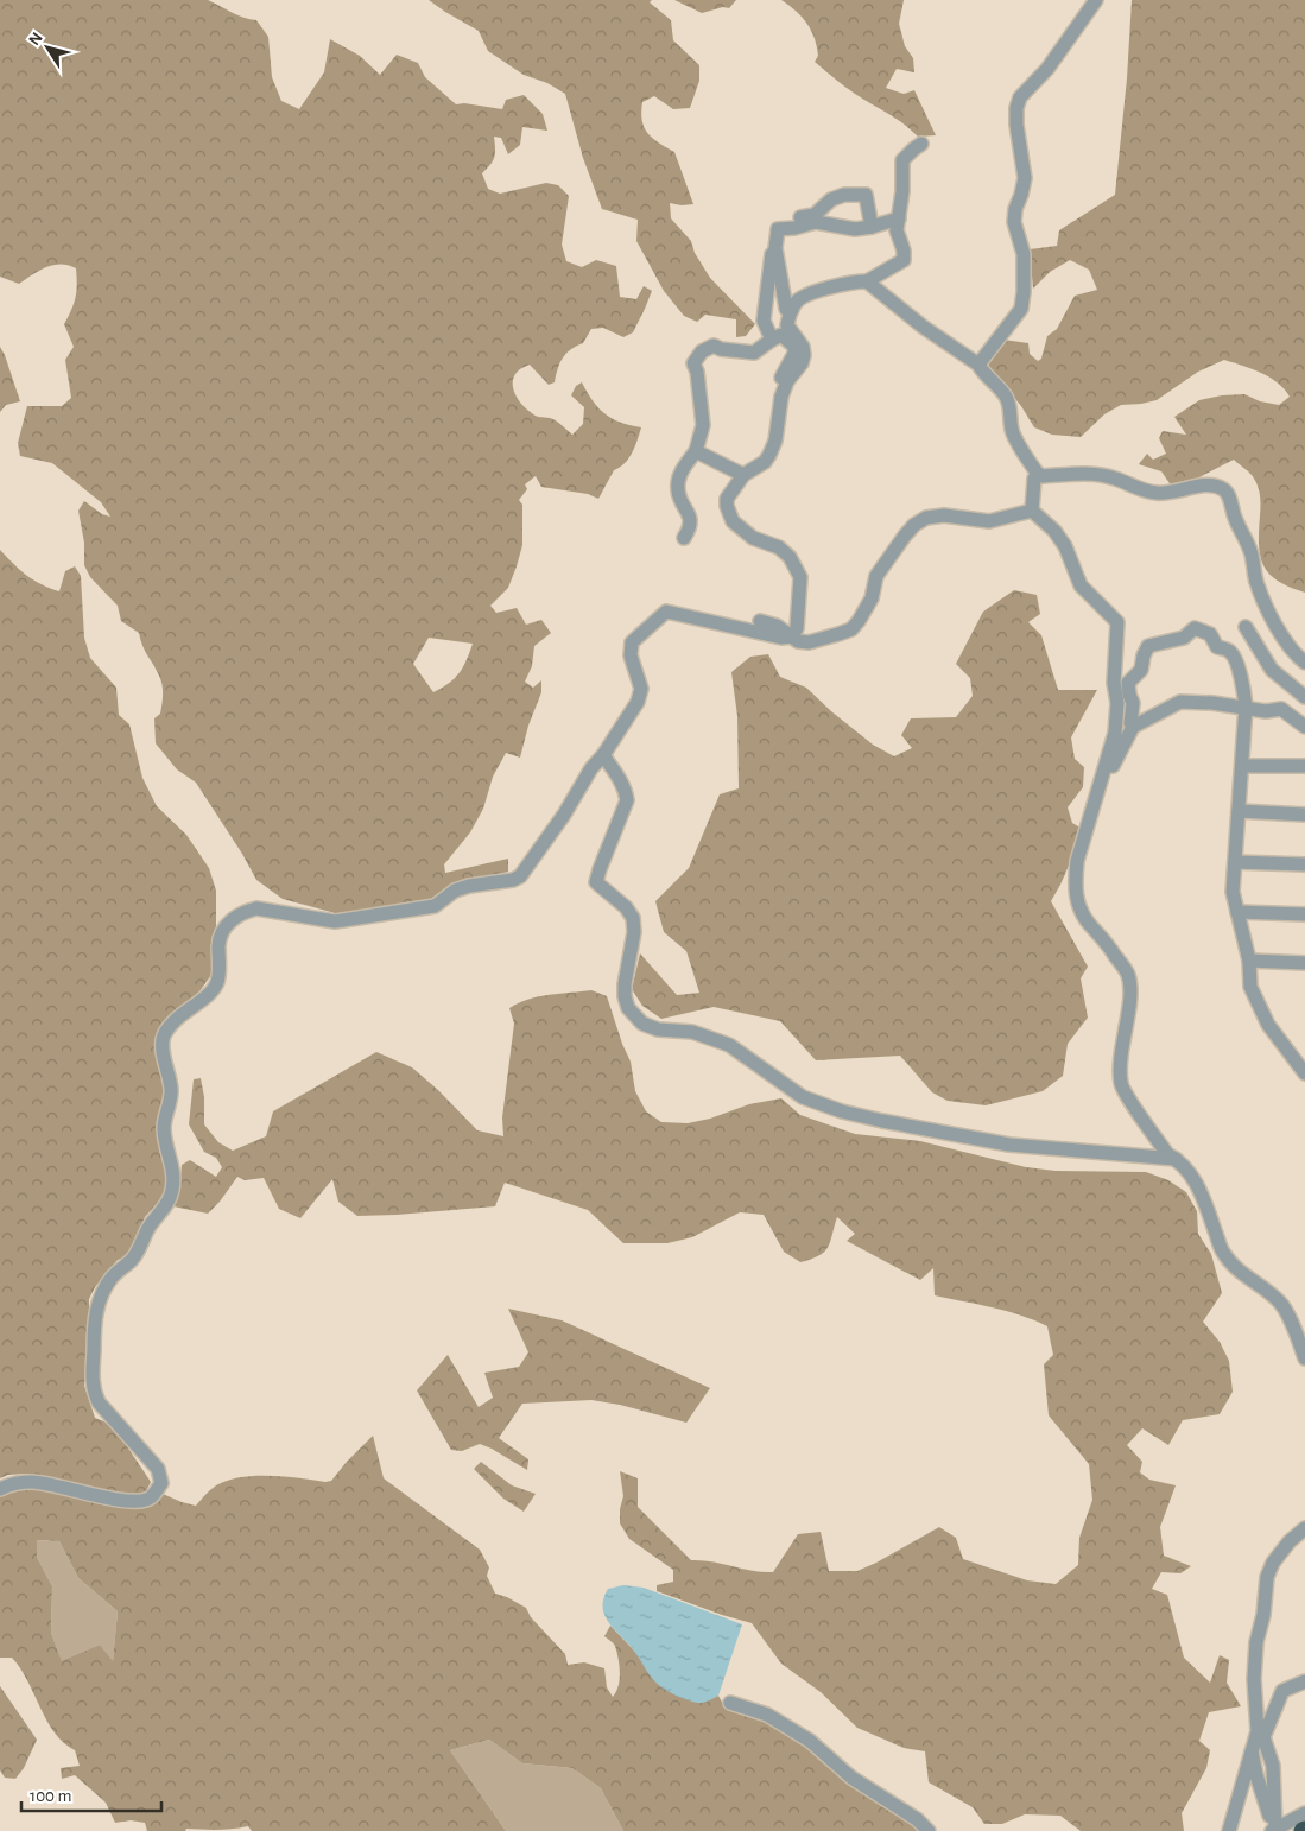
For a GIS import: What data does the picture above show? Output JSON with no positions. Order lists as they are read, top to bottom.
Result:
{
  "scale_bar": "100 m",
  "north": "top left"
}
